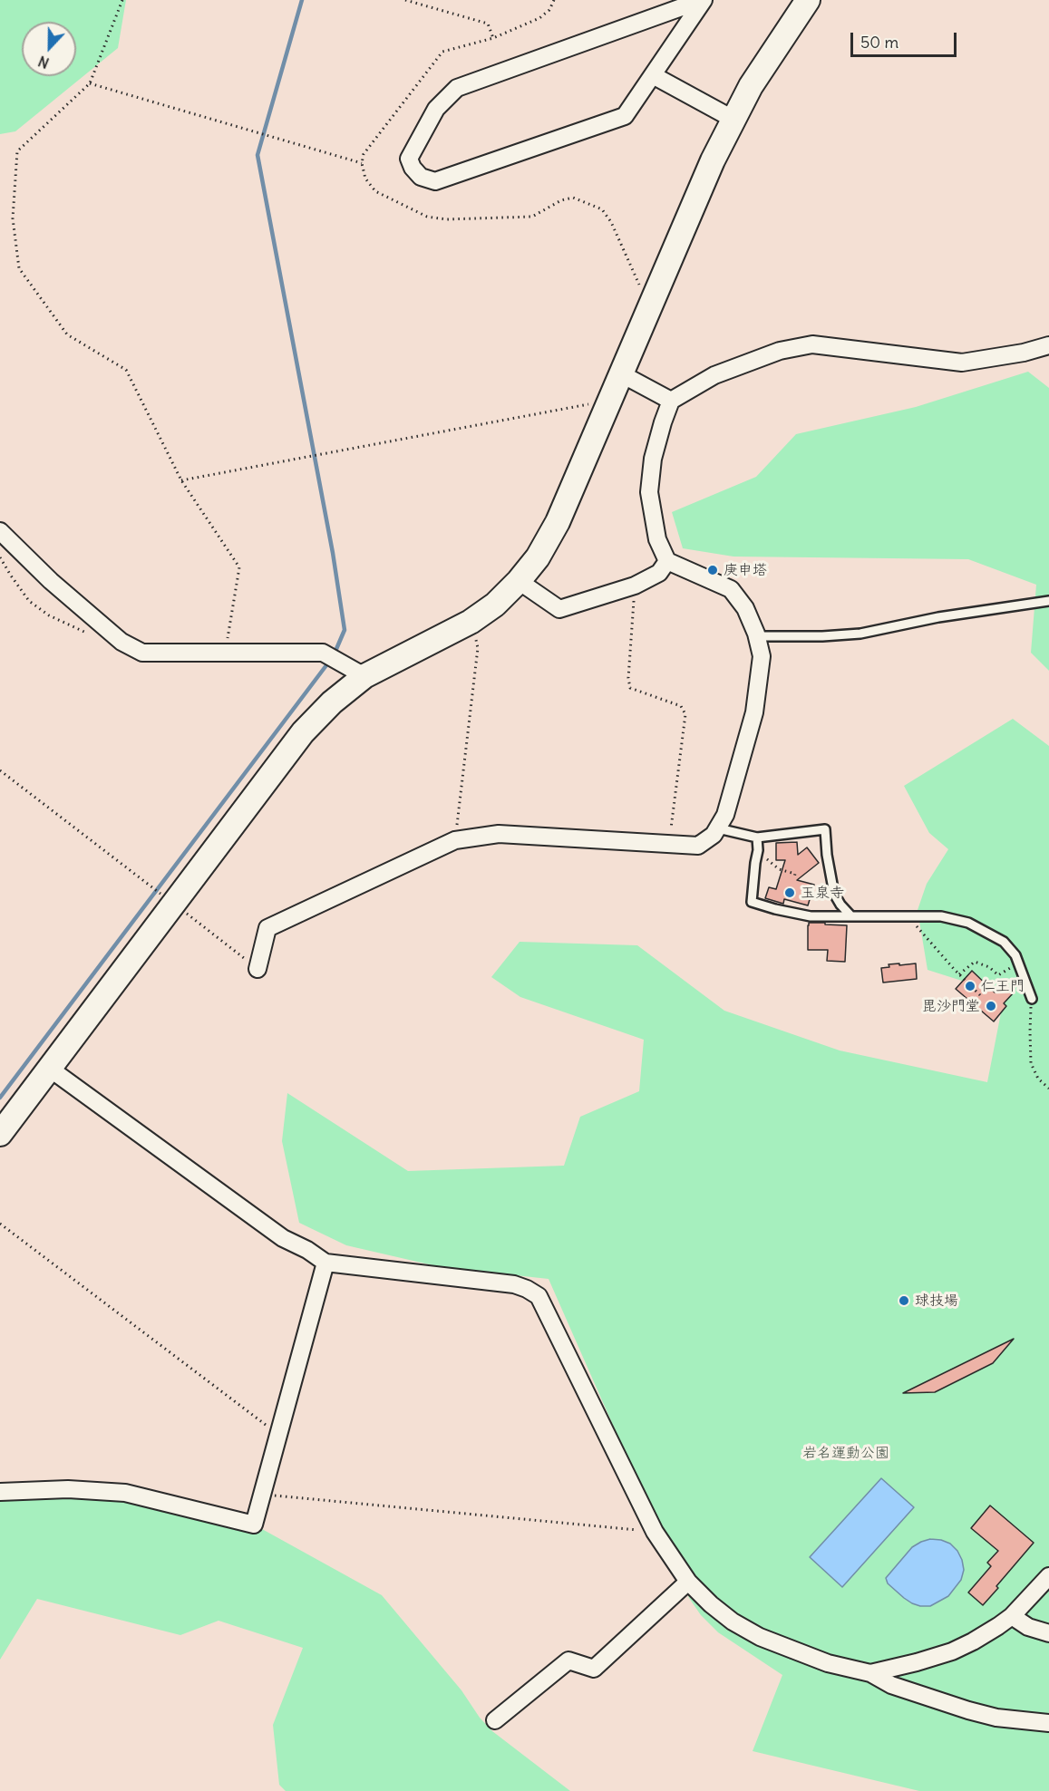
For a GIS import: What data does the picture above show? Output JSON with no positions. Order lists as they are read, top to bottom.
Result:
{
  "parks": ["岩名運動公園"],
  "places": [
    "庚申塔",
    "玉泉寺",
    "仁王門",
    "毘沙門堂",
    "球技場"
  ],
  "scale_bar": "50 m",
  "north": "bottom"
}
